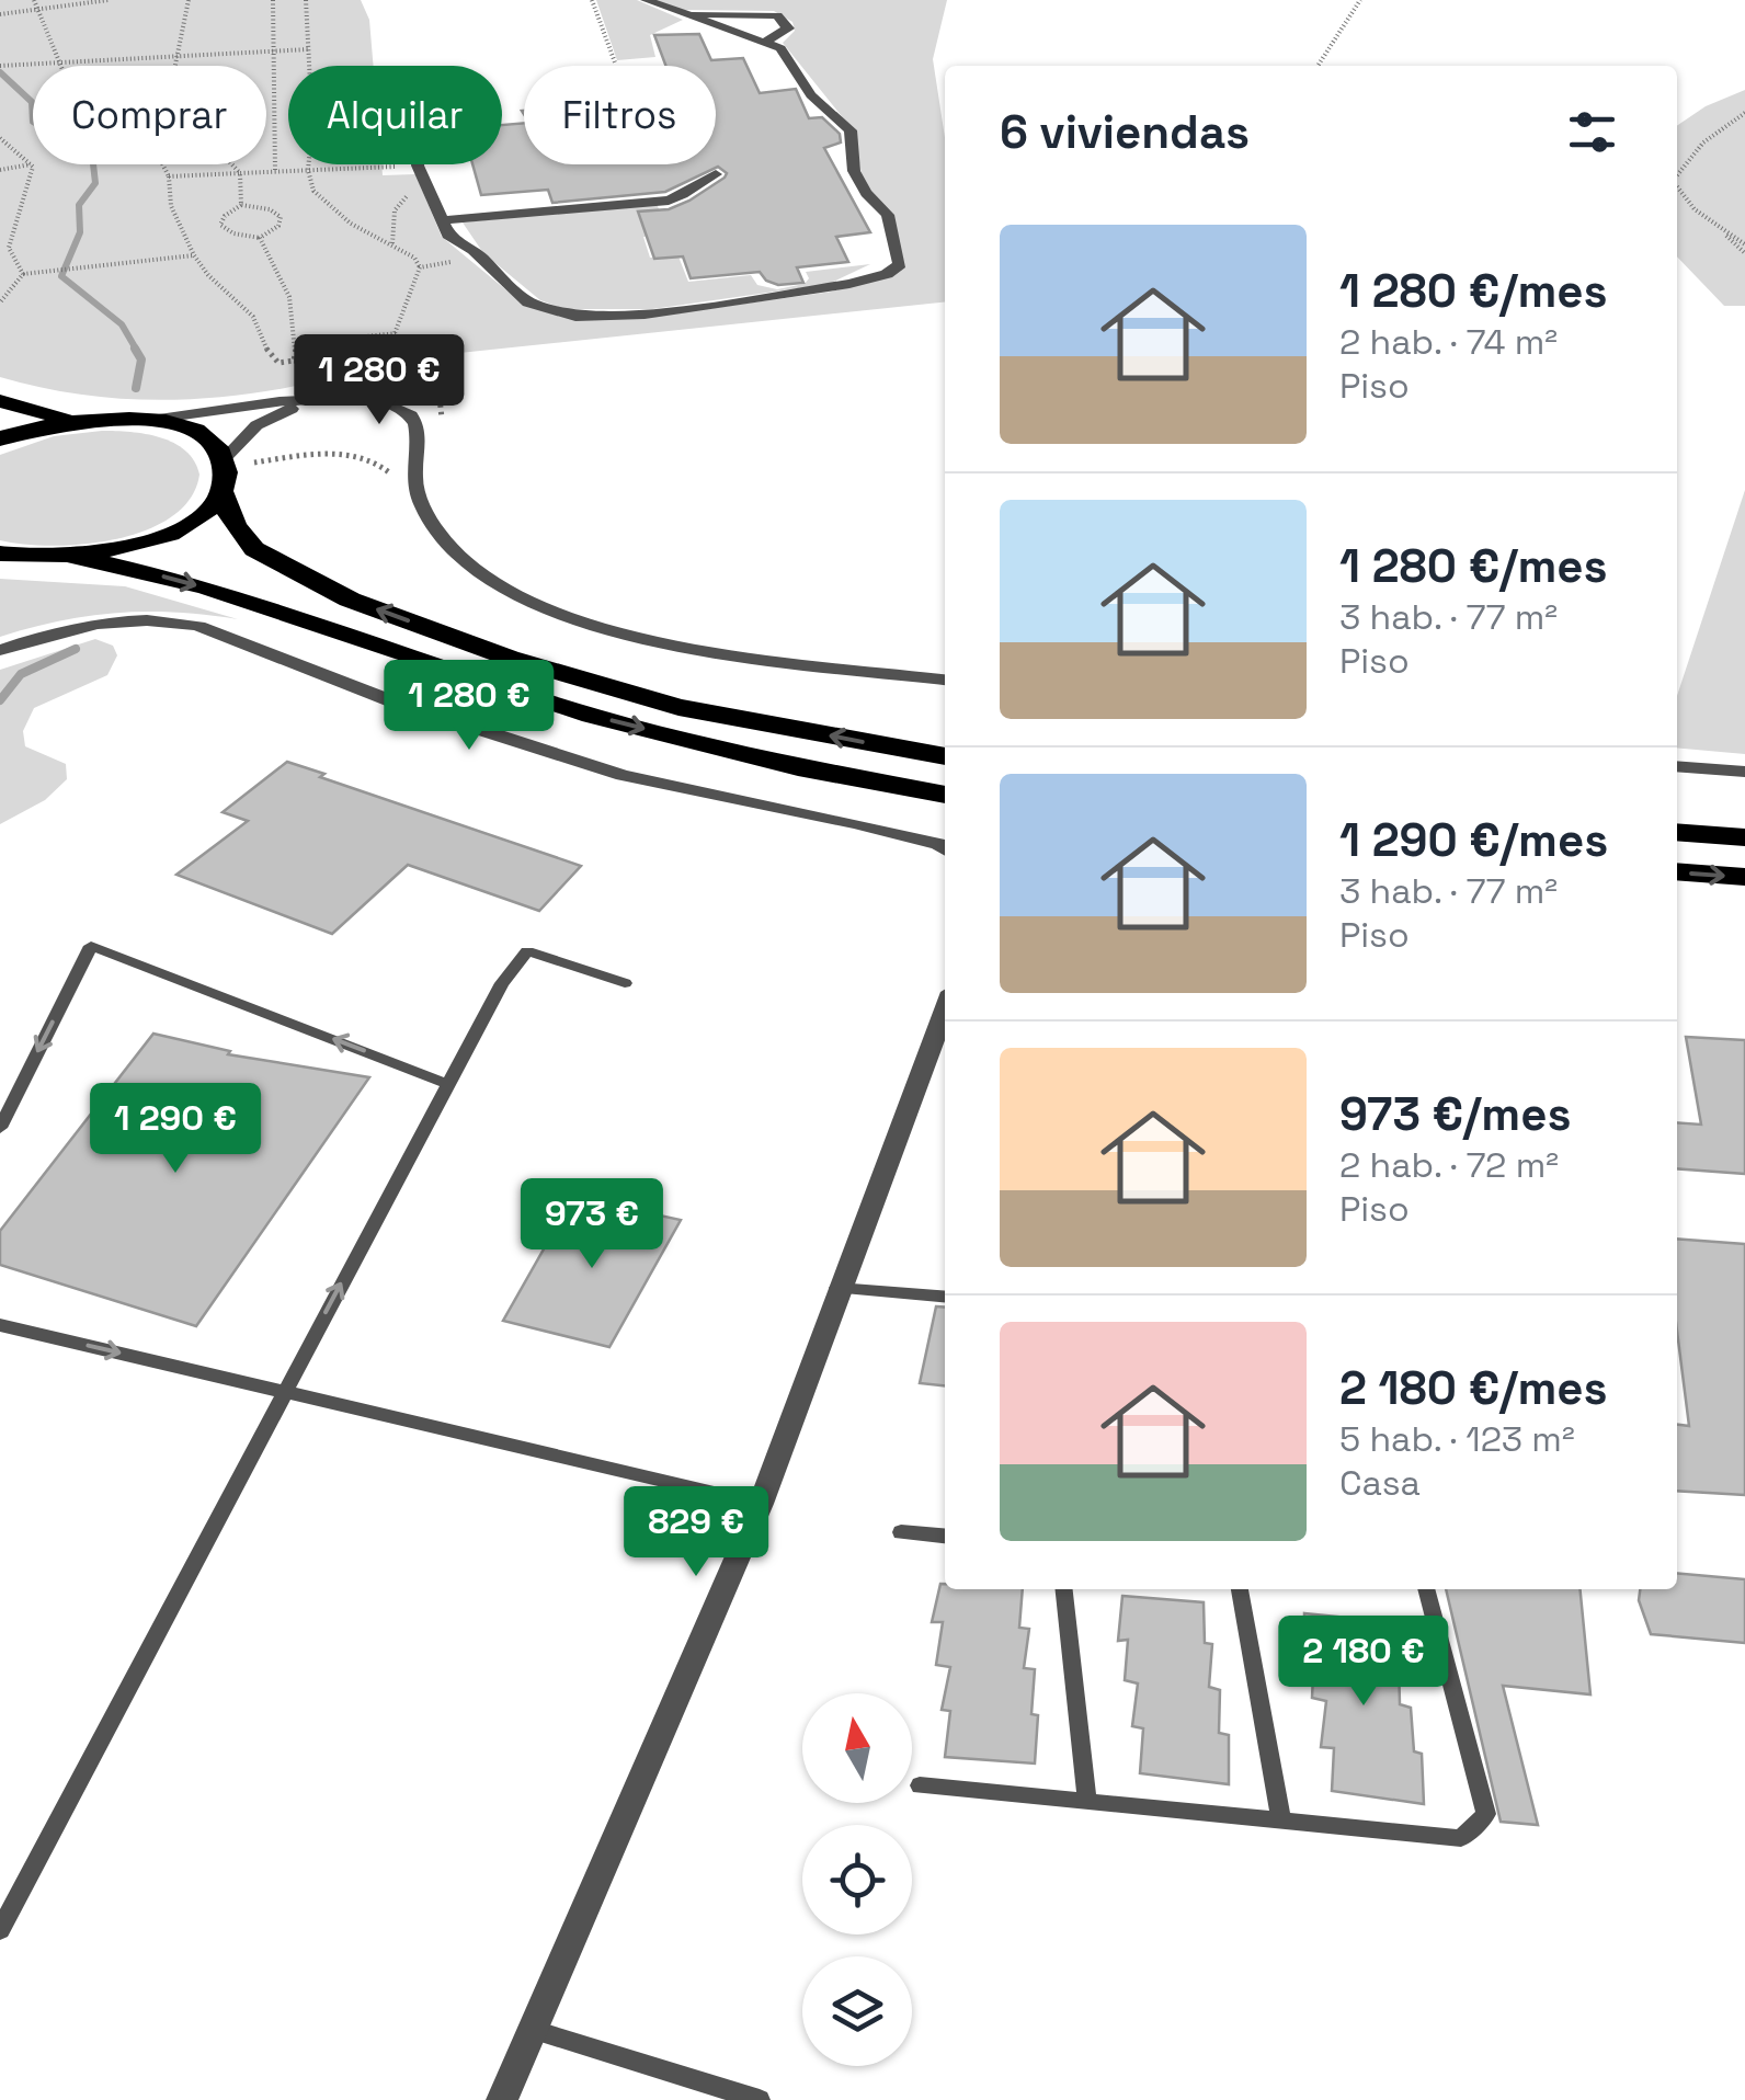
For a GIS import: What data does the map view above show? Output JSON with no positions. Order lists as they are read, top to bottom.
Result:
{
  "north": "top",
  "page": {
    "chip": ["Comprar", "Alquilar", "Filtros"],
    "heading": "6 viviendas",
    "list": [
      {
        "name": "1 280 €/mes",
        "note": "2 hab. · 74 m² · Piso"
      },
      {
        "name": "1 280 €/mes",
        "note": "3 hab. · 77 m² · Piso"
      },
      {
        "name": "1 290 €/mes",
        "note": "3 hab. · 77 m² · Piso"
      },
      {
        "name": "973 €/mes",
        "note": "2 hab. · 72 m² · Piso"
      },
      {
        "name": "2 180 €/mes",
        "note": "5 hab. · 123 m² · Casa"
      }
    ],
    "price": [
      "1 280 €",
      "1 280 €",
      "1 290 €",
      "973 €",
      "829 €",
      "2 180 €"
    ]
  }
}
